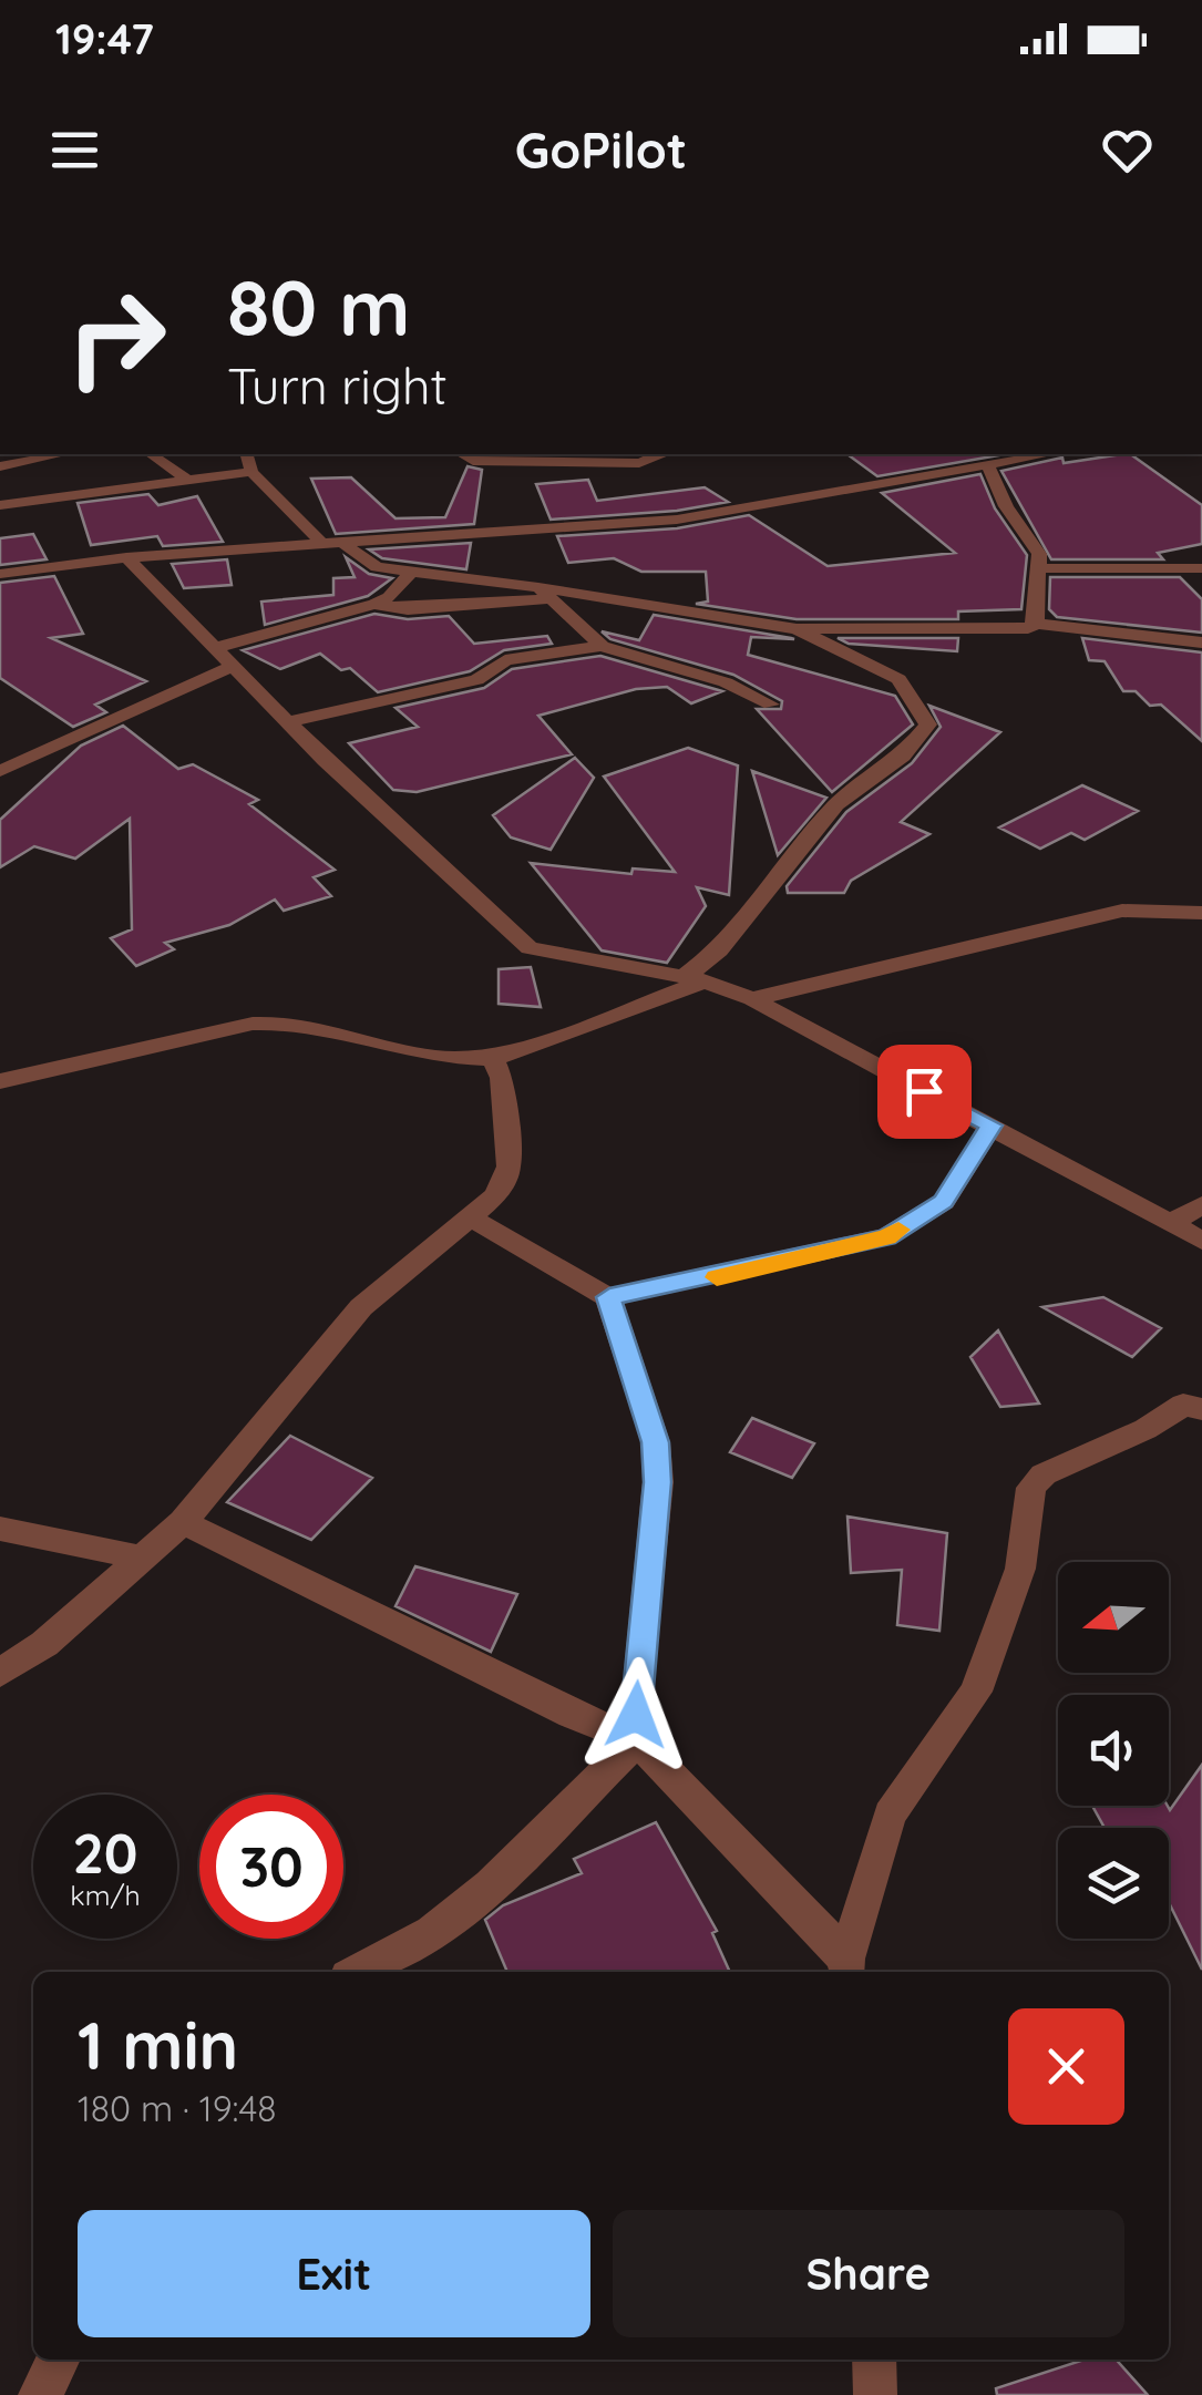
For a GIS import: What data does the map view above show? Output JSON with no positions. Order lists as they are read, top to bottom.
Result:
{
  "north": "left",
  "page": {
    "status": "19:47",
    "header": "GoPilot",
    "turn": ["80 m", "Turn right"],
    "speed": "20 km/h",
    "limit": "30",
    "heading": ["1 min", "180 m · 19:48"],
    "buttons": ["Exit", "Share"]
  }
}
